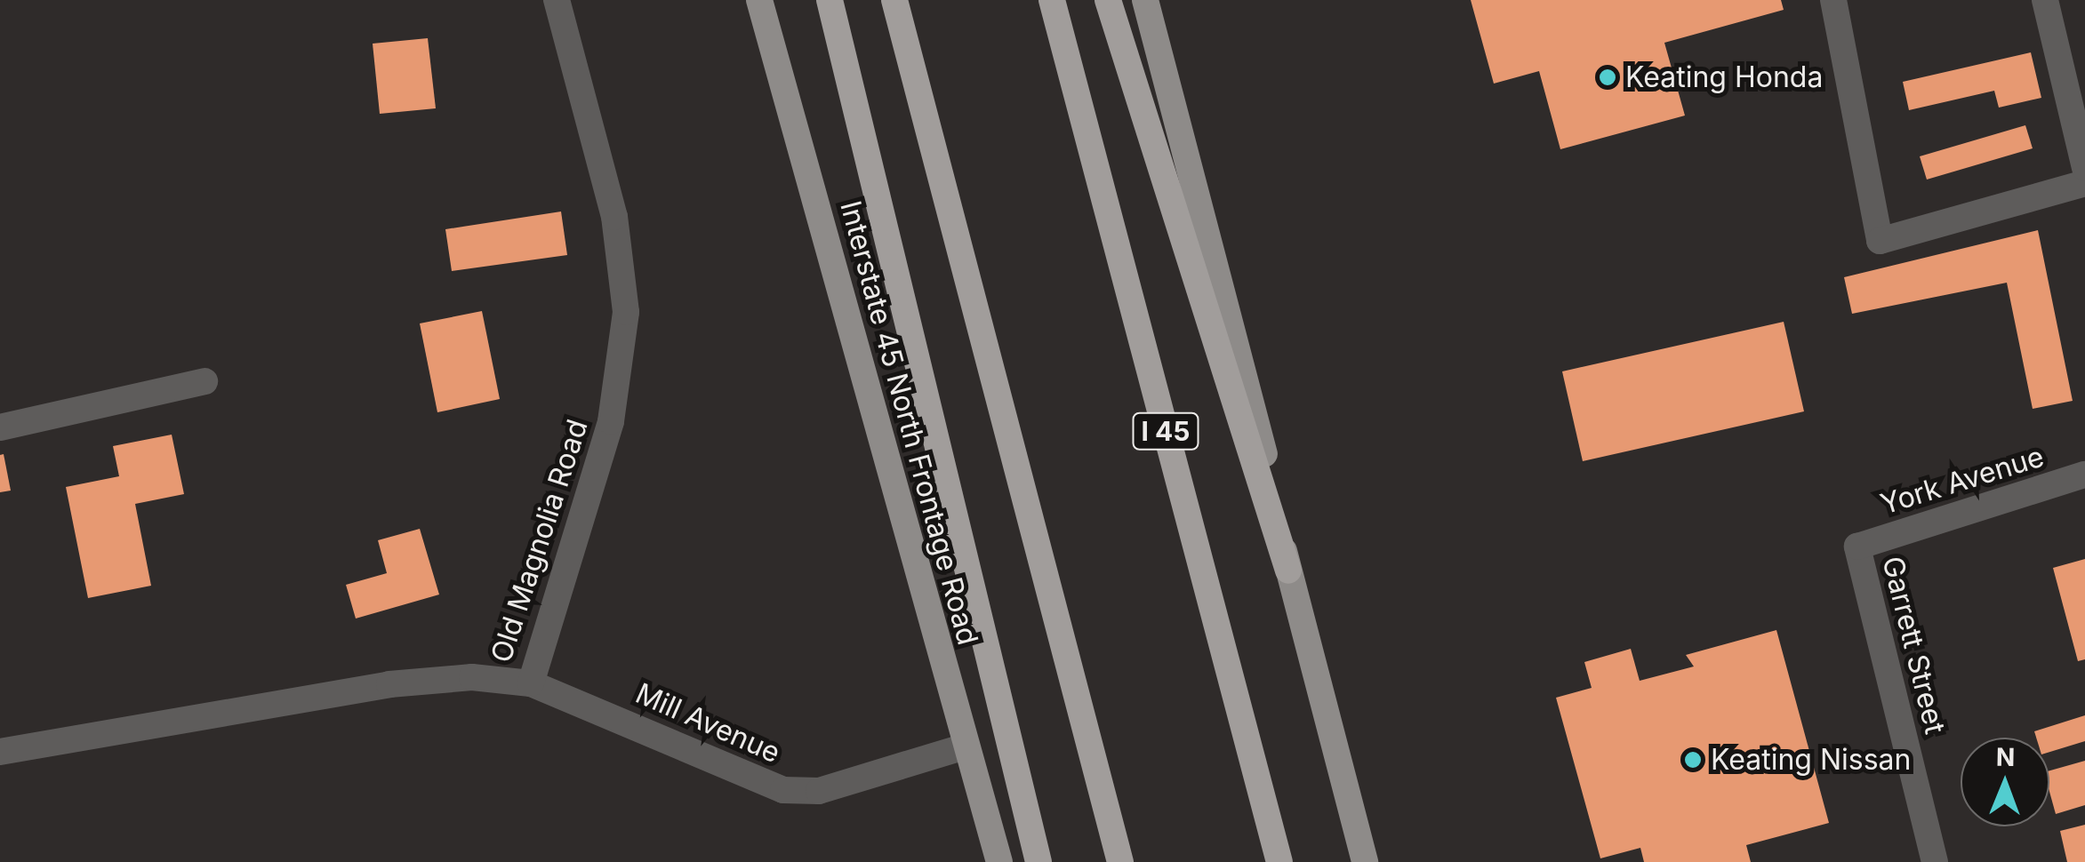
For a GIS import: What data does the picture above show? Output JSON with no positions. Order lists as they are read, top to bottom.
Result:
{
  "streets": {
    "highway": ["I 45"],
    "main road": ["Interstate 45 North Frontage Road"],
    "street": [
      "York Avenue",
      "Old Magnolia Road",
      "Garrett Street",
      "Mill Avenue"
    ]
  },
  "crossings": [
    ["Interstate 45 North Frontage Road", "Mill Avenue"],
    ["York Avenue", "Garrett Street"],
    ["Old Magnolia Road", "Mill Avenue"]
  ],
  "places": ["Keating Honda", "Keating Nissan"],
  "north": "top"
}
